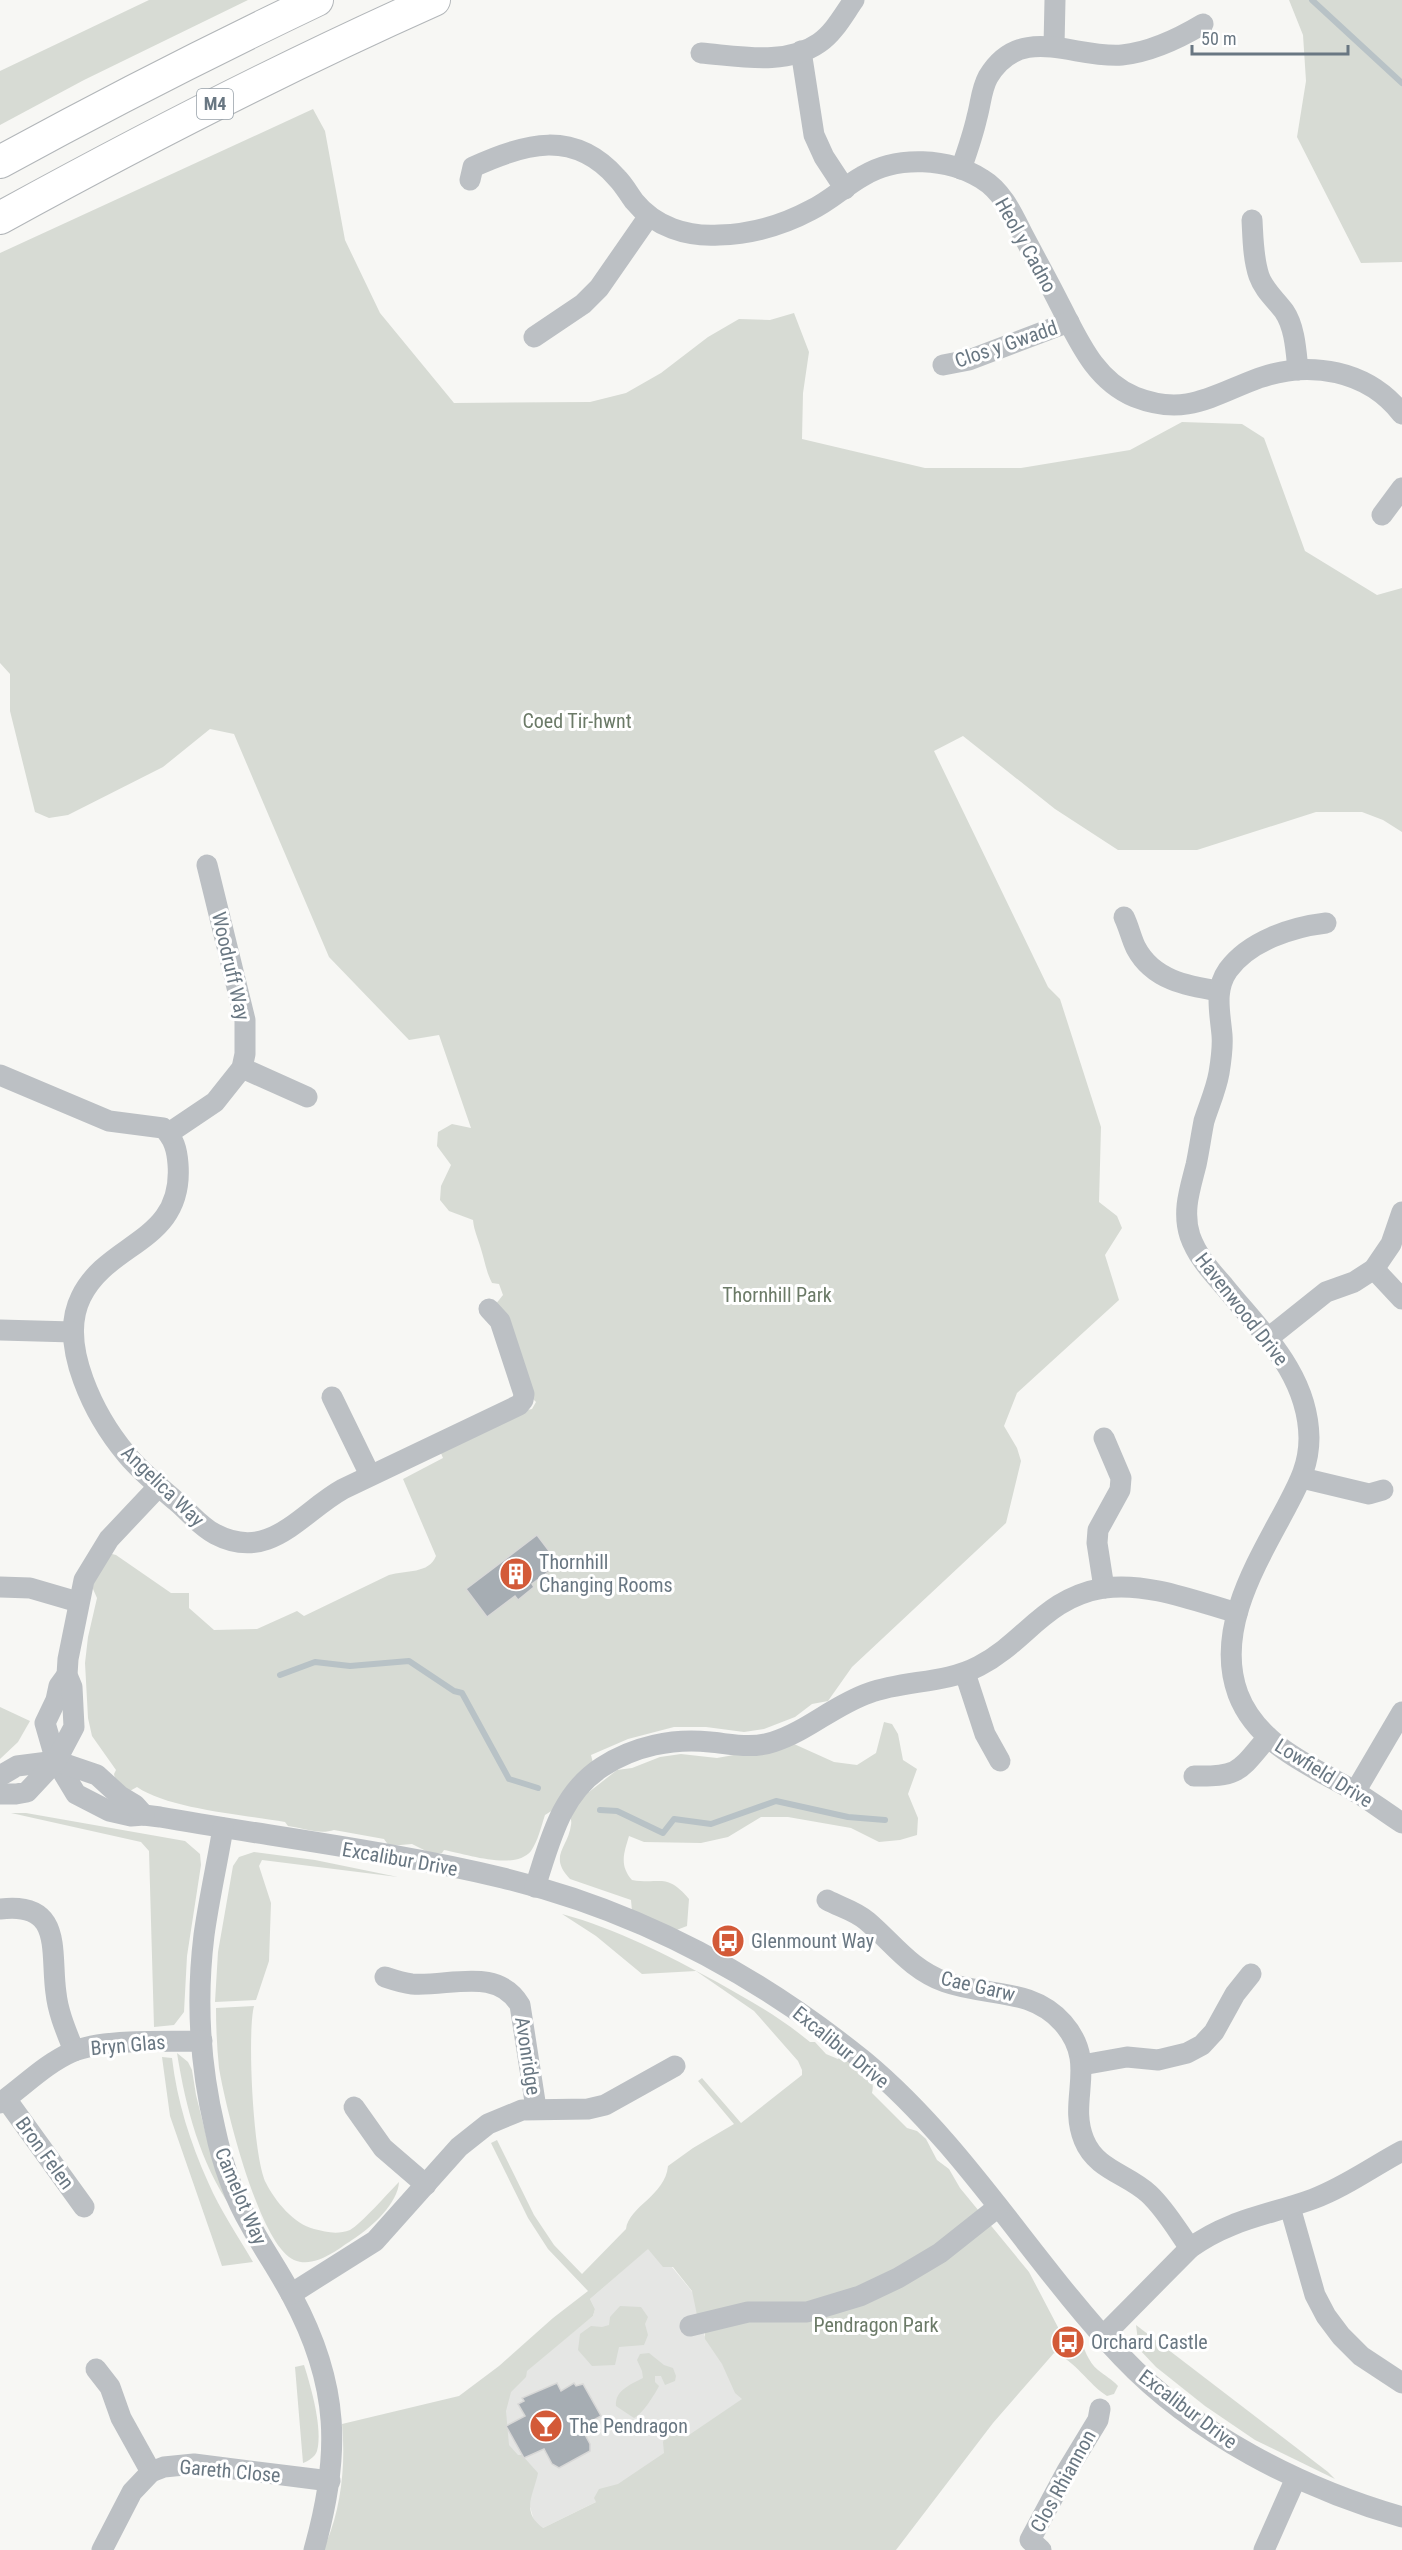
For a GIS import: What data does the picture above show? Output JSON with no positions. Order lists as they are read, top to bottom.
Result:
{
  "streets": {
    "highway": ["M4"],
    "street": [
      "Heol y Cadno",
      "Clos y Gwadd",
      "Woodruff Way",
      "Havenwood Drive",
      "Angelica Way",
      "Lowfield Drive",
      "Excalibur Drive",
      "Cae Garw",
      "Bryn Glas",
      "Avonridge",
      "Bron Felen",
      "Camelot Way",
      "Gareth Close",
      "Clos Rhiannon"
    ]
  },
  "crossings": [
    ["Heol y Cadno", "Clos y Gwadd"],
    ["Havenwood Drive", "Lowfield Drive"],
    ["Angelica Way", "Excalibur Drive"],
    ["Excalibur Drive", "Camelot Way"],
    ["Bryn Glas", "Bron Felen"],
    ["Bryn Glas", "Camelot Way"],
    ["Avonridge", "Camelot Way"],
    ["Camelot Way", "Gareth Close"]
  ],
  "parks": ["Coed Tir-hwnt", "Thornhill Park", "Pendragon Park"],
  "places": {
    "building": ["Thornhill Changing Rooms"],
    "bus stop": ["Glenmount Way", "Orchard Castle"],
    "bar": ["The Pendragon"]
  },
  "scale_bar": "50 m"
}
